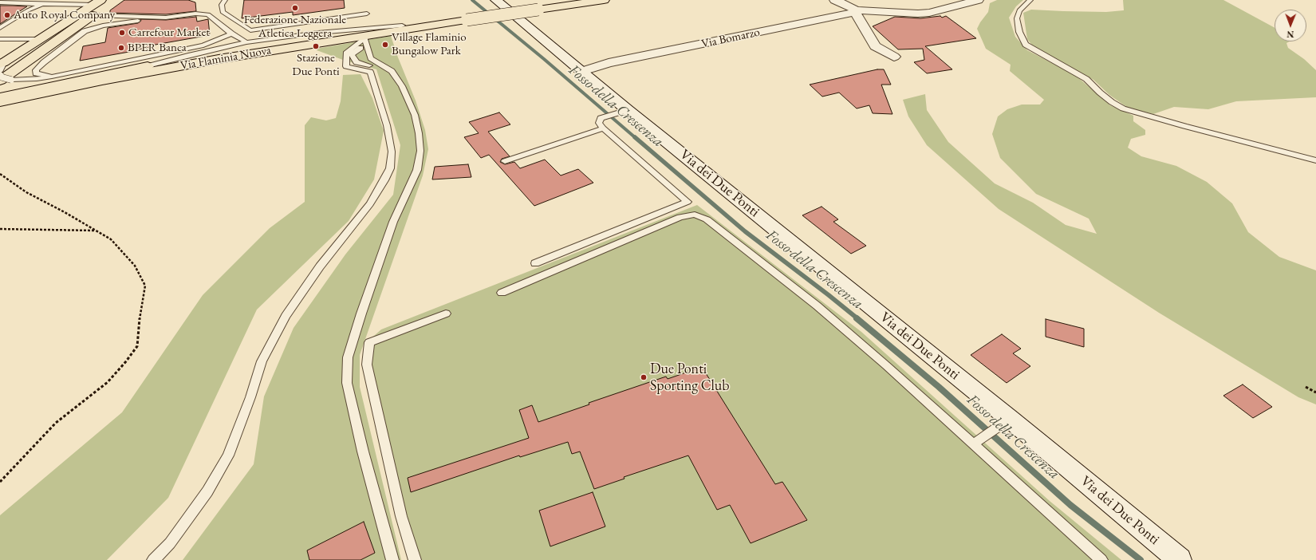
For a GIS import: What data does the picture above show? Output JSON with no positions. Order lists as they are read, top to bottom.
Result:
{
  "streets": {
    "main road": ["Via Flaminia Nuova"],
    "street": ["Via Bomarzo", "Via dei Due Ponti"]
  },
  "crossings": [
    ["Via Bomarzo", "Via dei Due Ponti"]
  ],
  "water": ["Fosso della Crescenza"],
  "places": [
    "Federazione Nazionale Atletica Leggera",
    "Auto Royal Company",
    "Carrefour Market",
    "Village Flaminio Bungalow Park",
    "Stazione Due Ponti",
    "BPER Banca",
    "Due Ponti Sporting Club"
  ],
  "north": "bottom"
}
